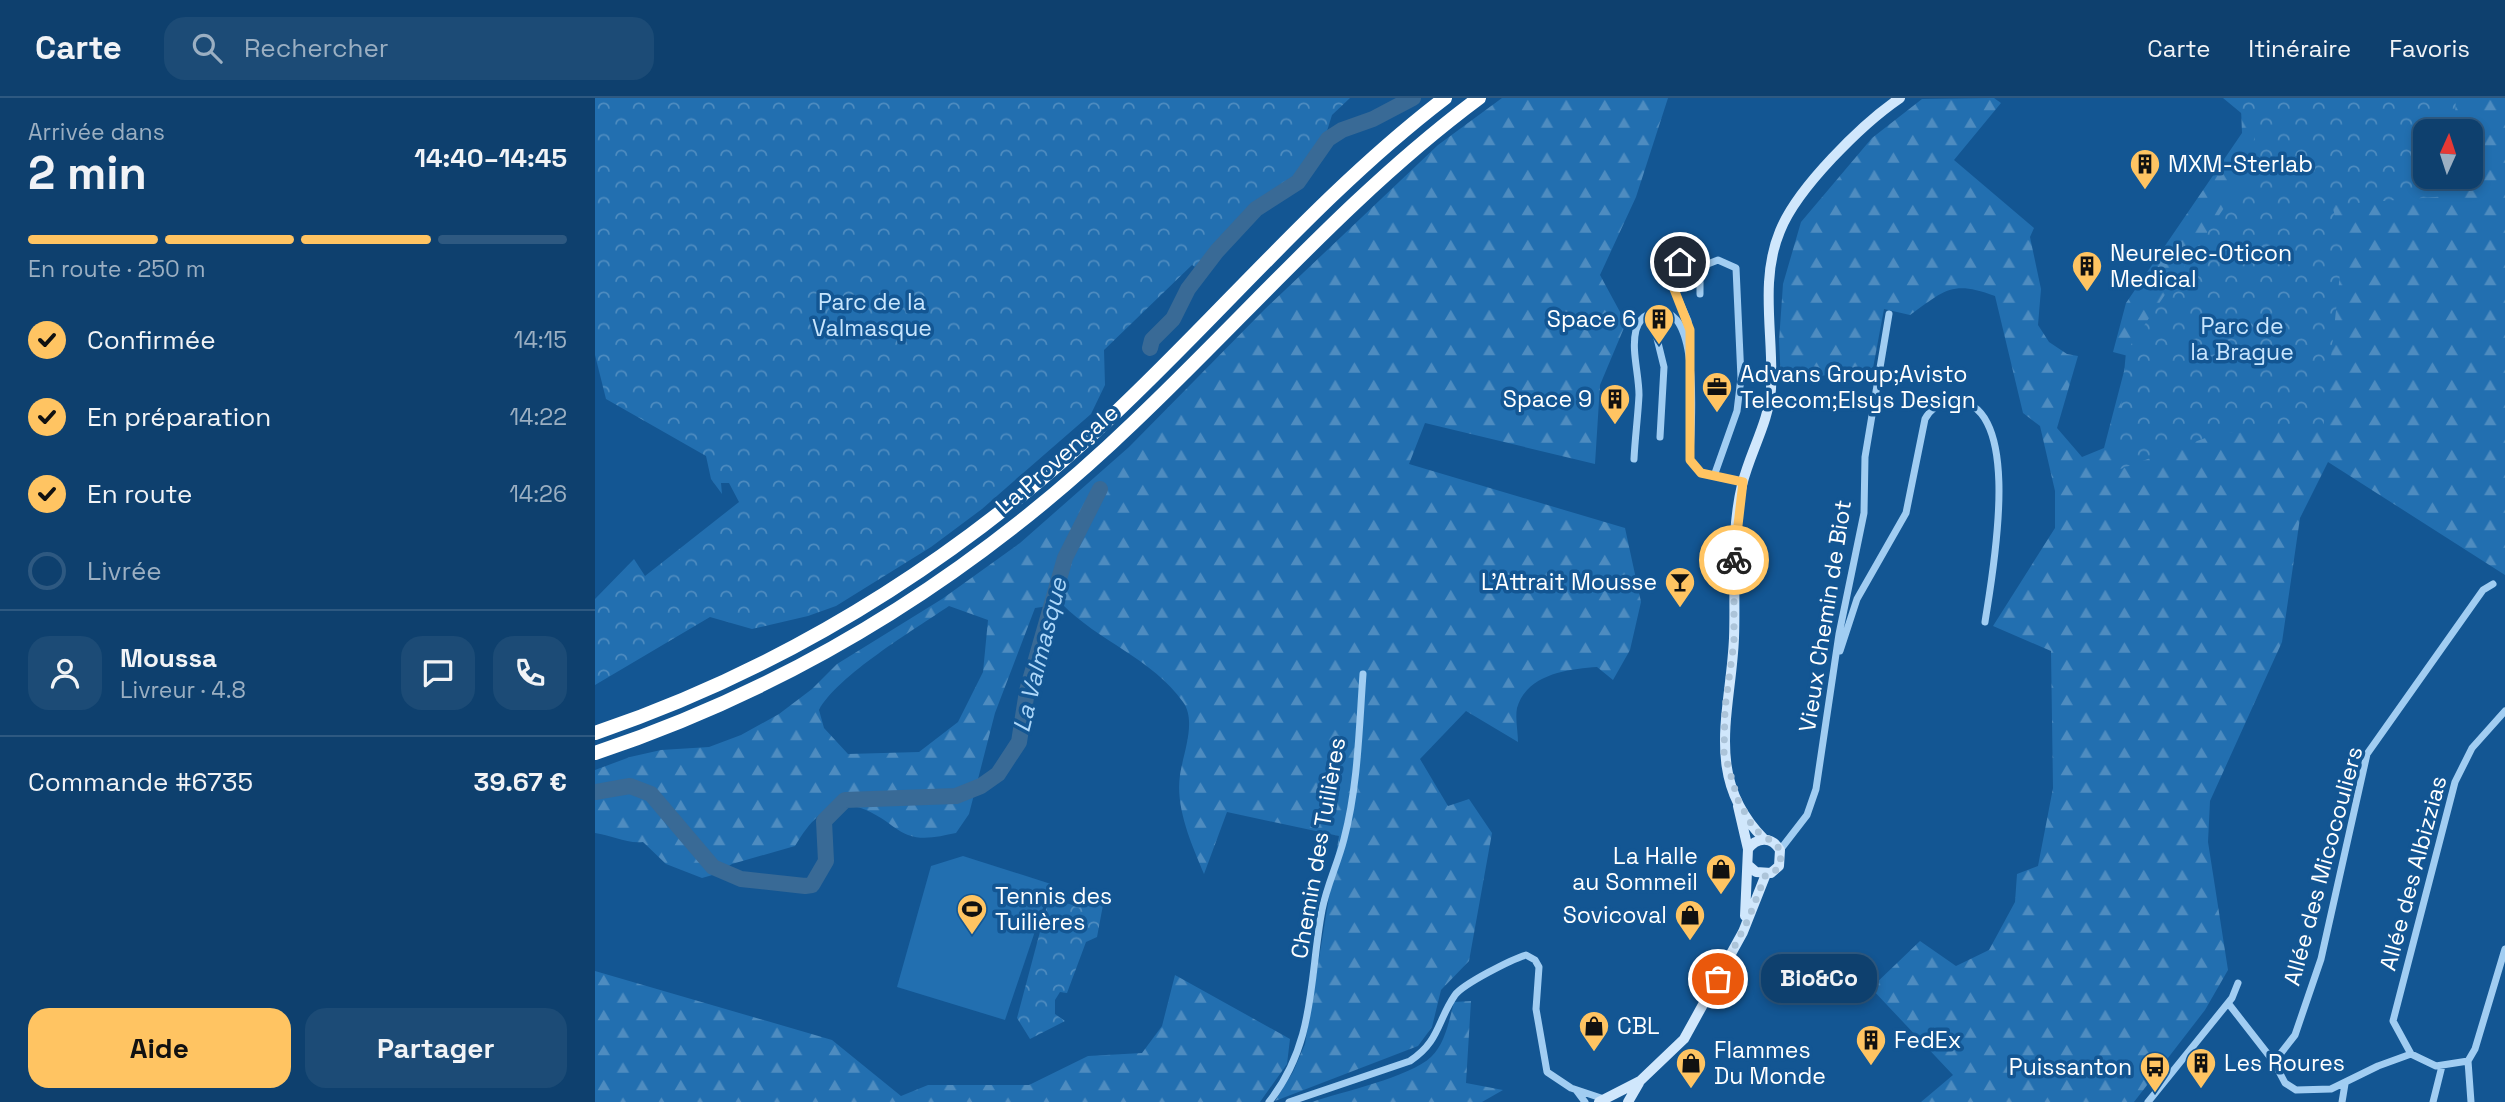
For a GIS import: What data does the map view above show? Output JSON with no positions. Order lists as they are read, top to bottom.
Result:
{
  "streets": {
    "highway": ["La Provençale"],
    "street": [
      "Vieux Chemin de Biot",
      "Chemin des Tuilières",
      "Allée des Micocouliers",
      "Allée des Albizzias"
    ]
  },
  "water": ["La Valmasque"],
  "parks": ["Parc de la Valmasque", "Parc de la Brague"],
  "places": {
    "building": [
      "MXM-Sterlab",
      "Neurelec-Oticon Medical",
      "Space 6",
      "Space 9",
      "FedEx",
      "Les Roures"
    ],
    "office": ["Advans Group;Avisto Telecom;Elsys Design"],
    "bar": ["L'Attrait Mousse"],
    "shop": [
      "La Halle au Sommeil",
      "Sovicoval",
      "CBL",
      "Flammes Du Monde"
    ],
    "sports": ["Tennis des Tuilières"],
    "other": ["Bio&Co"],
    "bus stop": ["Puissanton"]
  },
  "north": "top",
  "page": {
    "header": "Carte",
    "search": "Rechercher",
    "nav": ["Carte", "Itinéraire", "Favoris"],
    "heading": ["2 min", "Arrivée dans", "14:40–14:45"],
    "panel": [
      "Moussa",
      "Livreur · 4.8",
      "Commande #6735",
      "39.67 €"
    ],
    "bar": "En route · 250 m",
    "list": [
      ["Confirmée", "14:15"],
      ["En préparation", "14:22"],
      ["En route", "14:26"],
      "Livrée"
    ],
    "bubble": "Bio&Co",
    "buttons": ["Aide", "Partager"]
  }
}
